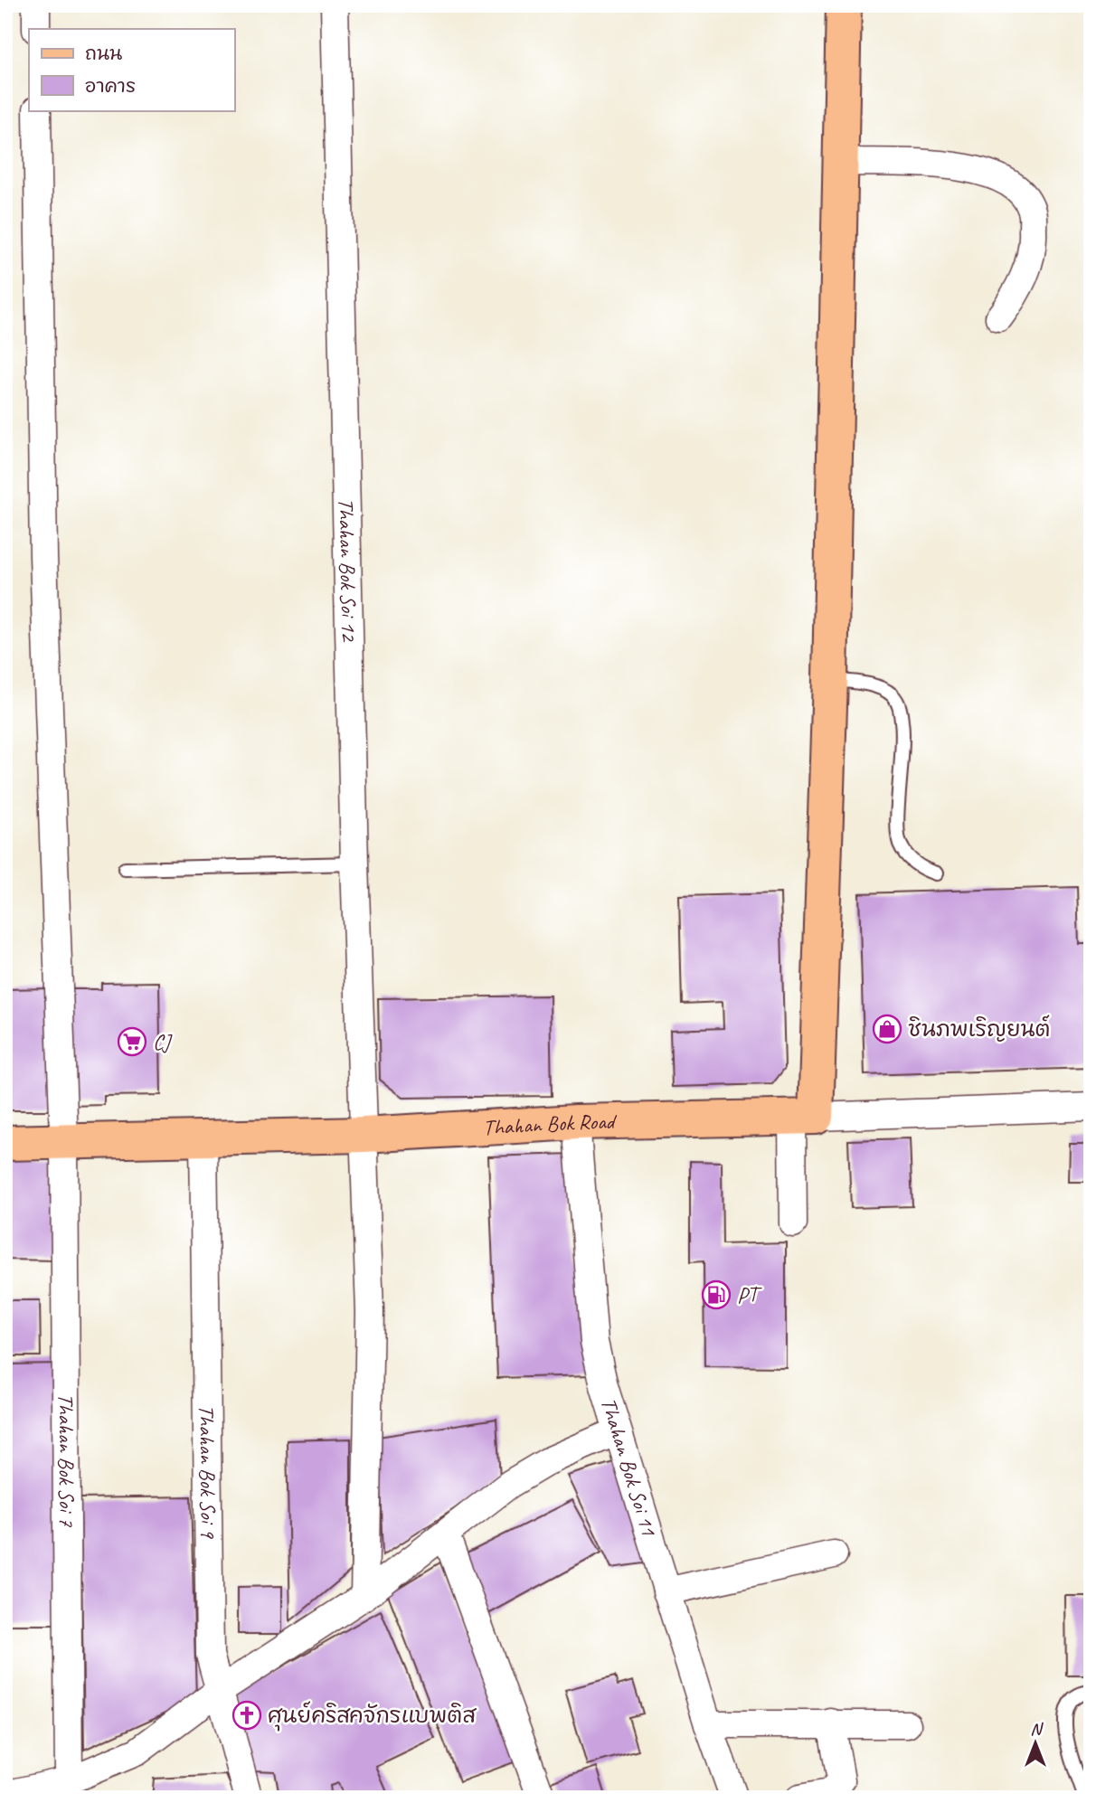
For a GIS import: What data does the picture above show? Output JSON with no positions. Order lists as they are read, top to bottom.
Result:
{
  "streets": {
    "main road": ["Thahan Bok Road"],
    "street": [
      "Thahan Bok Soi 12",
      "Thahan Bok Soi 7",
      "Thahan Bok Soi 11",
      "Thahan Bok Soi 9"
    ]
  },
  "crossings": [
    ["Thahan Bok Soi 12", "Thahan Bok Road"],
    ["Thahan Bok Road", "Thahan Bok Soi 7"],
    ["Thahan Bok Road", "Thahan Bok Soi 11"],
    ["Thahan Bok Road", "Thahan Bok Soi 9"]
  ],
  "places": {
    "shop": ["ชินภพเริญยนต์"],
    "supermarket": ["CJ"],
    "fuel station": ["PT"],
    "church": ["ศุนย์คริสคจักรแบพติส"]
  },
  "legend": ["ถนน", "อาคาร"],
  "north": "top"
}
